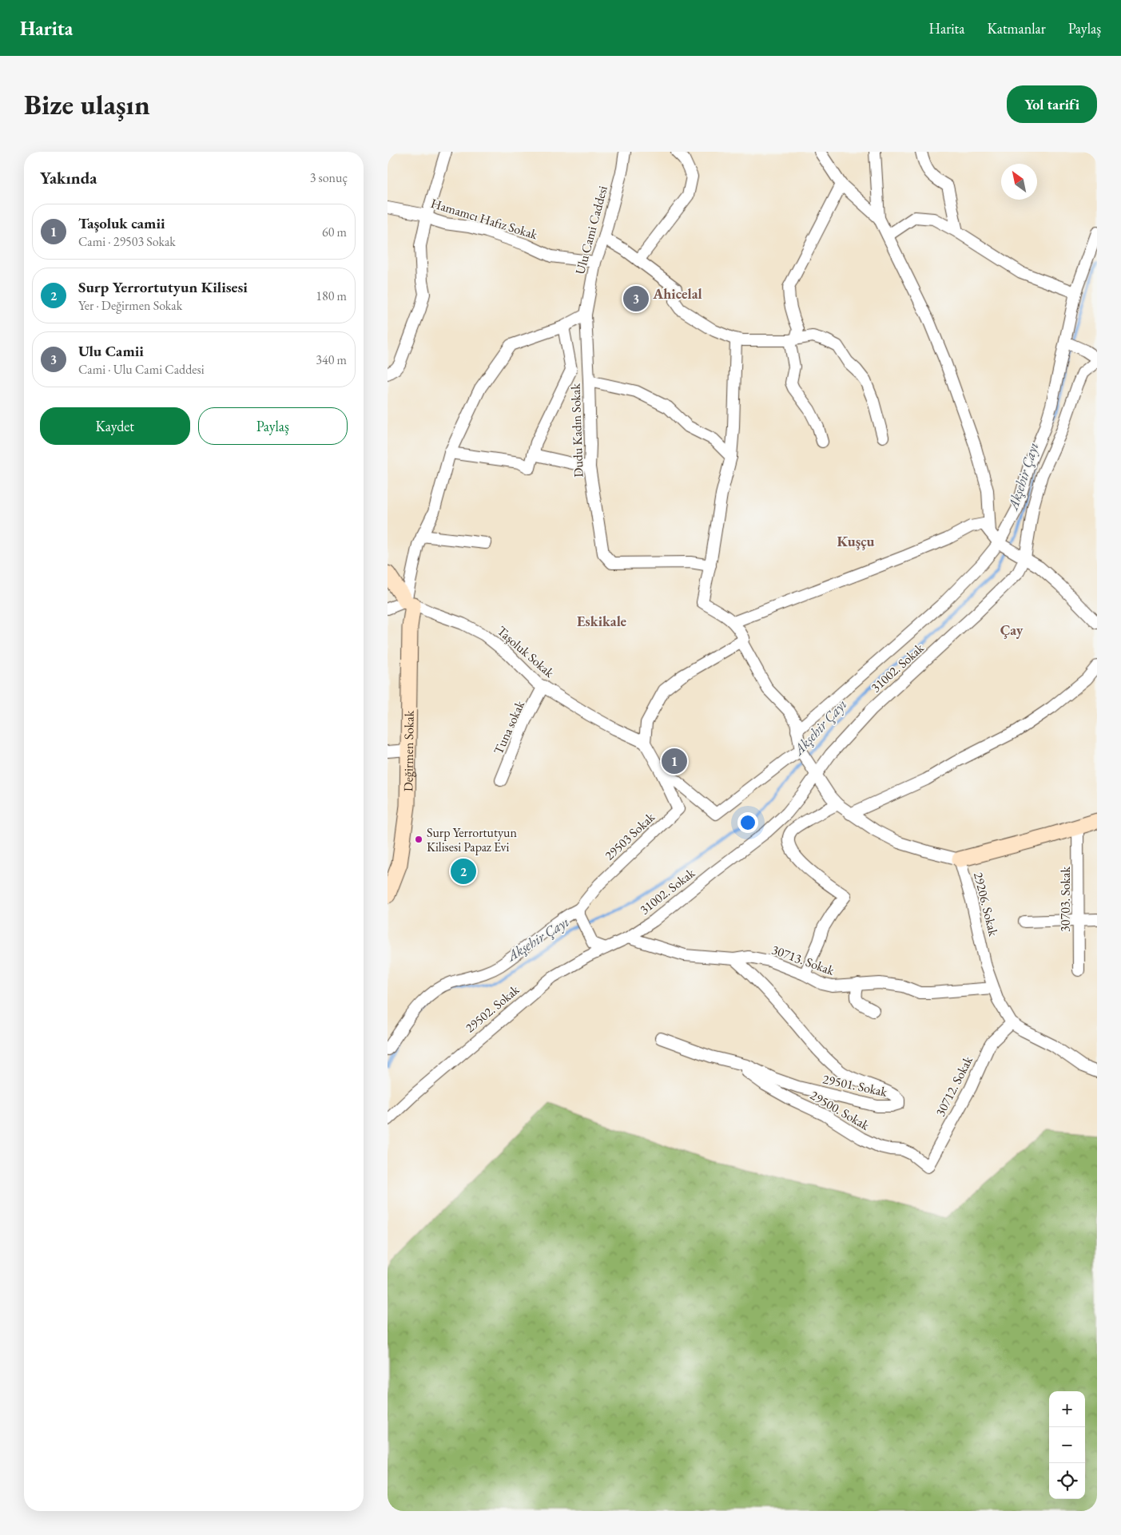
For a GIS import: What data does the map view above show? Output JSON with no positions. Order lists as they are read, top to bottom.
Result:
{
  "streets": {
    "street": [
      "Hamamcı Hafız Sokak",
      "Ulu Cami Caddesi",
      "Dudu Kadın Sokak",
      "Taşoluk Sokak",
      "31002. Sokak",
      "Tuna sokak",
      "Değirmen Sokak",
      "29503 Sokak",
      "30703. Sokak",
      "29206. Sokak",
      "30713. Sokak",
      "29502. Sokak",
      "29501. Sokak",
      "30712. Sokak",
      "29500. Sokak"
    ]
  },
  "crossings": [
    ["Hamamcı Hafız Sokak", "Ulu Cami Caddesi"],
    ["Ulu Cami Caddesi", "Dudu Kadın Sokak"],
    ["Taşoluk Sokak", "Tuna sokak"],
    ["Taşoluk Sokak", "Değirmen Sokak"],
    ["31002. Sokak", "29206. Sokak"],
    ["31002. Sokak", "30713. Sokak"],
    ["31002. Sokak", "29502. Sokak"],
    ["29206. Sokak", "30713. Sokak"],
    ["29206. Sokak", "30712. Sokak"],
    ["30713. Sokak", "29502. Sokak"],
    ["30713. Sokak", "29501. Sokak"],
    ["29501. Sokak", "29500. Sokak"],
    ["30712. Sokak", "29500. Sokak"]
  ],
  "districts": [
    "Ahicelal",
    "Kuşçu",
    "Eskikale",
    "Çay"
  ],
  "water": ["Akşehir Çayı"],
  "places": ["Surp Yerrortutyun Kilisesi Papaz Evi"],
  "north": "top left",
  "page": {
    "header": "Harita",
    "nav": ["Harita", "Katmanlar", "Paylaş"],
    "buttons": [
      "Yol tarifi",
      ["Kaydet", "Paylaş"]
    ],
    "title": "Bize ulaşın",
    "heading": ["Yakında", "3 sonuç"],
    "list": [
      {
        "mark": "1",
        "name": "Taşoluk camii",
        "note": "Cami · 29503 Sokak",
        "value": "60 m"
      },
      {
        "mark": "2",
        "name": "Surp Yerrortutyun Kilisesi",
        "note": "Yer · Değirmen Sokak",
        "value": "180 m"
      },
      {
        "mark": "3",
        "name": "Ulu Camii",
        "note": "Cami · Ulu Cami Caddesi",
        "value": "340 m"
      }
    ],
    "pins": ["3", "1", "2"],
    "map_buttons": ["+", "−"]
  }
}
